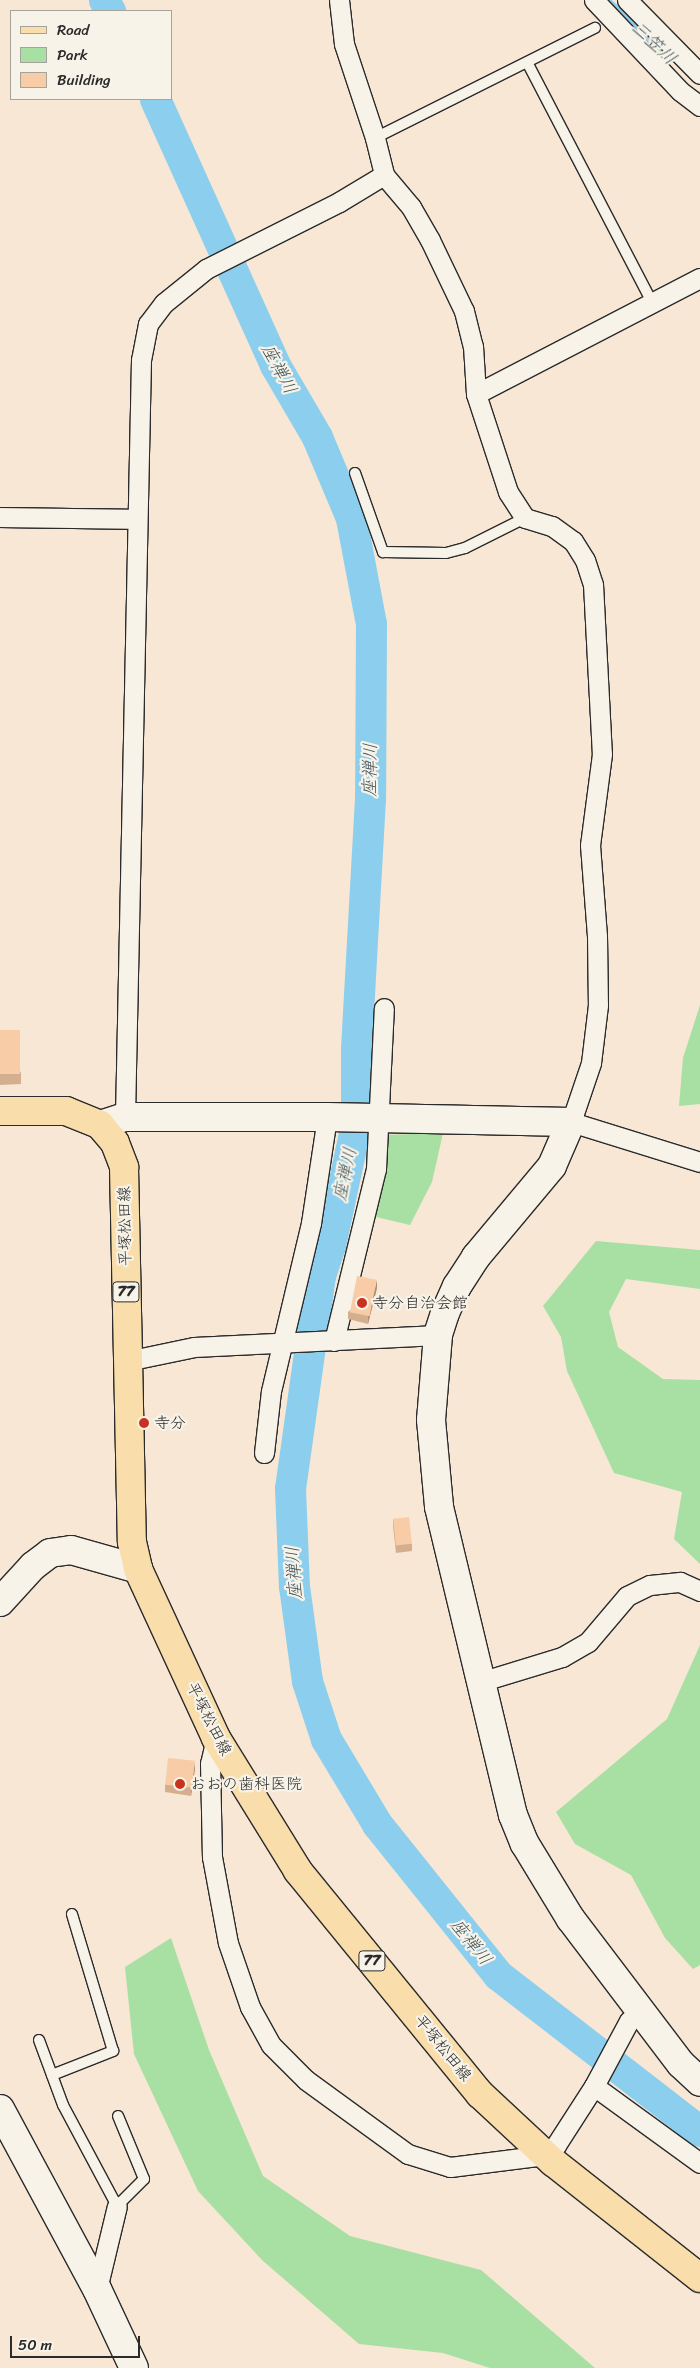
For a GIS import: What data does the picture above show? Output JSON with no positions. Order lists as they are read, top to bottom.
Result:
{
  "streets": {
    "main road": ["平塚松田線", "77"]
  },
  "water": ["三笠川", "座禅川"],
  "places": ["寺分自治会館", "寺分", "おおの歯科医院"],
  "legend": ["Road", "Park", "Building"],
  "scale_bar": "50 m"
}
